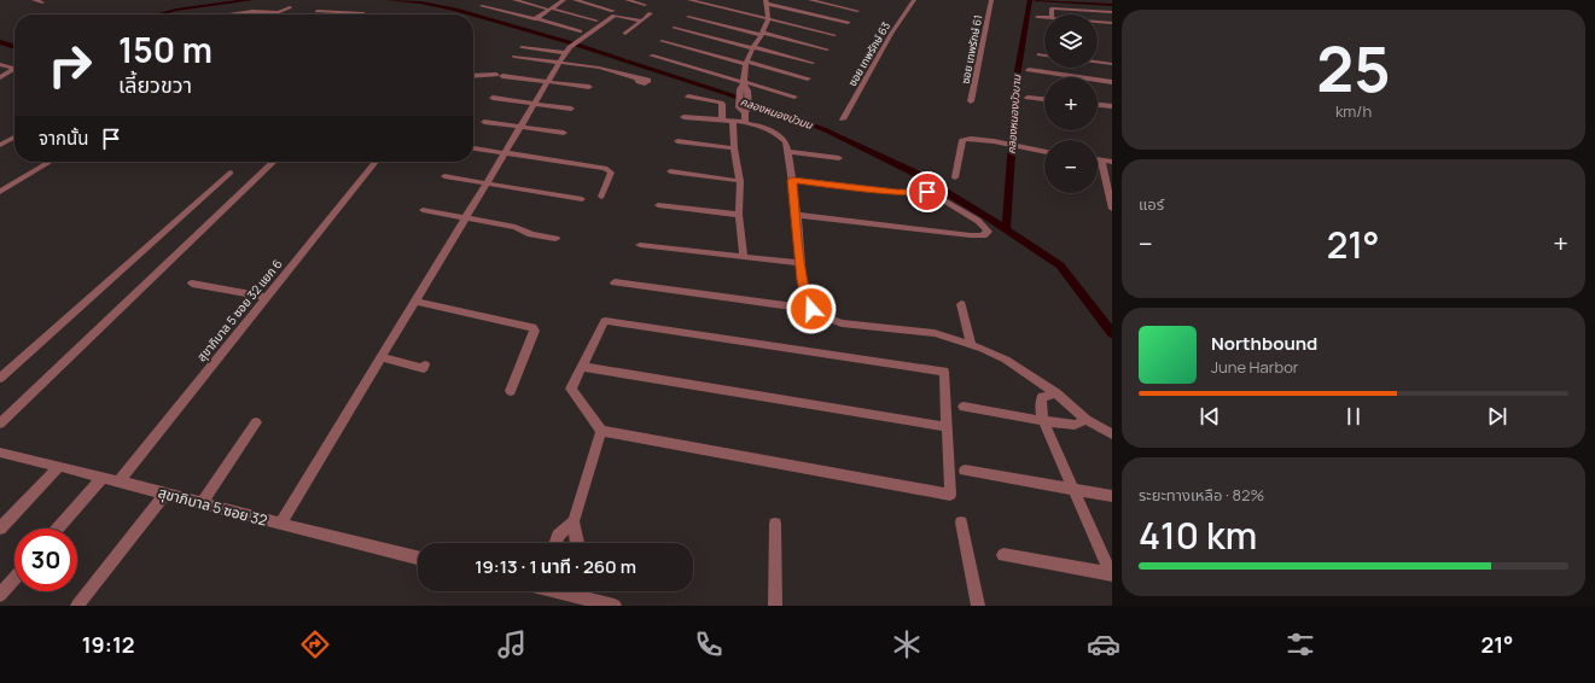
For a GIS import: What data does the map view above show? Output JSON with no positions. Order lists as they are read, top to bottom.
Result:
{
  "streets": {
    "street": [
      "ซอย เทพรักษ์ 61",
      "ซอย เทพรักษ์ 63",
      "สุขาภิบาล 5 ซอย 32 แยก 6",
      "สุขาภิบาล 5 ซอย 32"
    ]
  },
  "crossings": [
    ["สุขาภิบาล 5 ซอย 32 แยก 6", "สุขาภิบาล 5 ซอย 32"]
  ],
  "water": ["คลองหนองบัวมน", "คลองหนองบัวบาน"],
  "page": {
    "tile": [
      ["25", "km/h"],
      "แอร์",
      ["ระยะทางเหลือ · 82%", "410 km"]
    ],
    "map_buttons": ["+", "−"],
    "turn": ["150 m", "เลี้ยวขวา"],
    "then": "จากนั้น",
    "heat": ["−", "21°", "+"],
    "song": ["Northbound", "June Harbor"],
    "limit": "30",
    "trip": "19:13 · 1 นาที · 260 m",
    "tabs": ["19:12", "21°"]
  }
}
